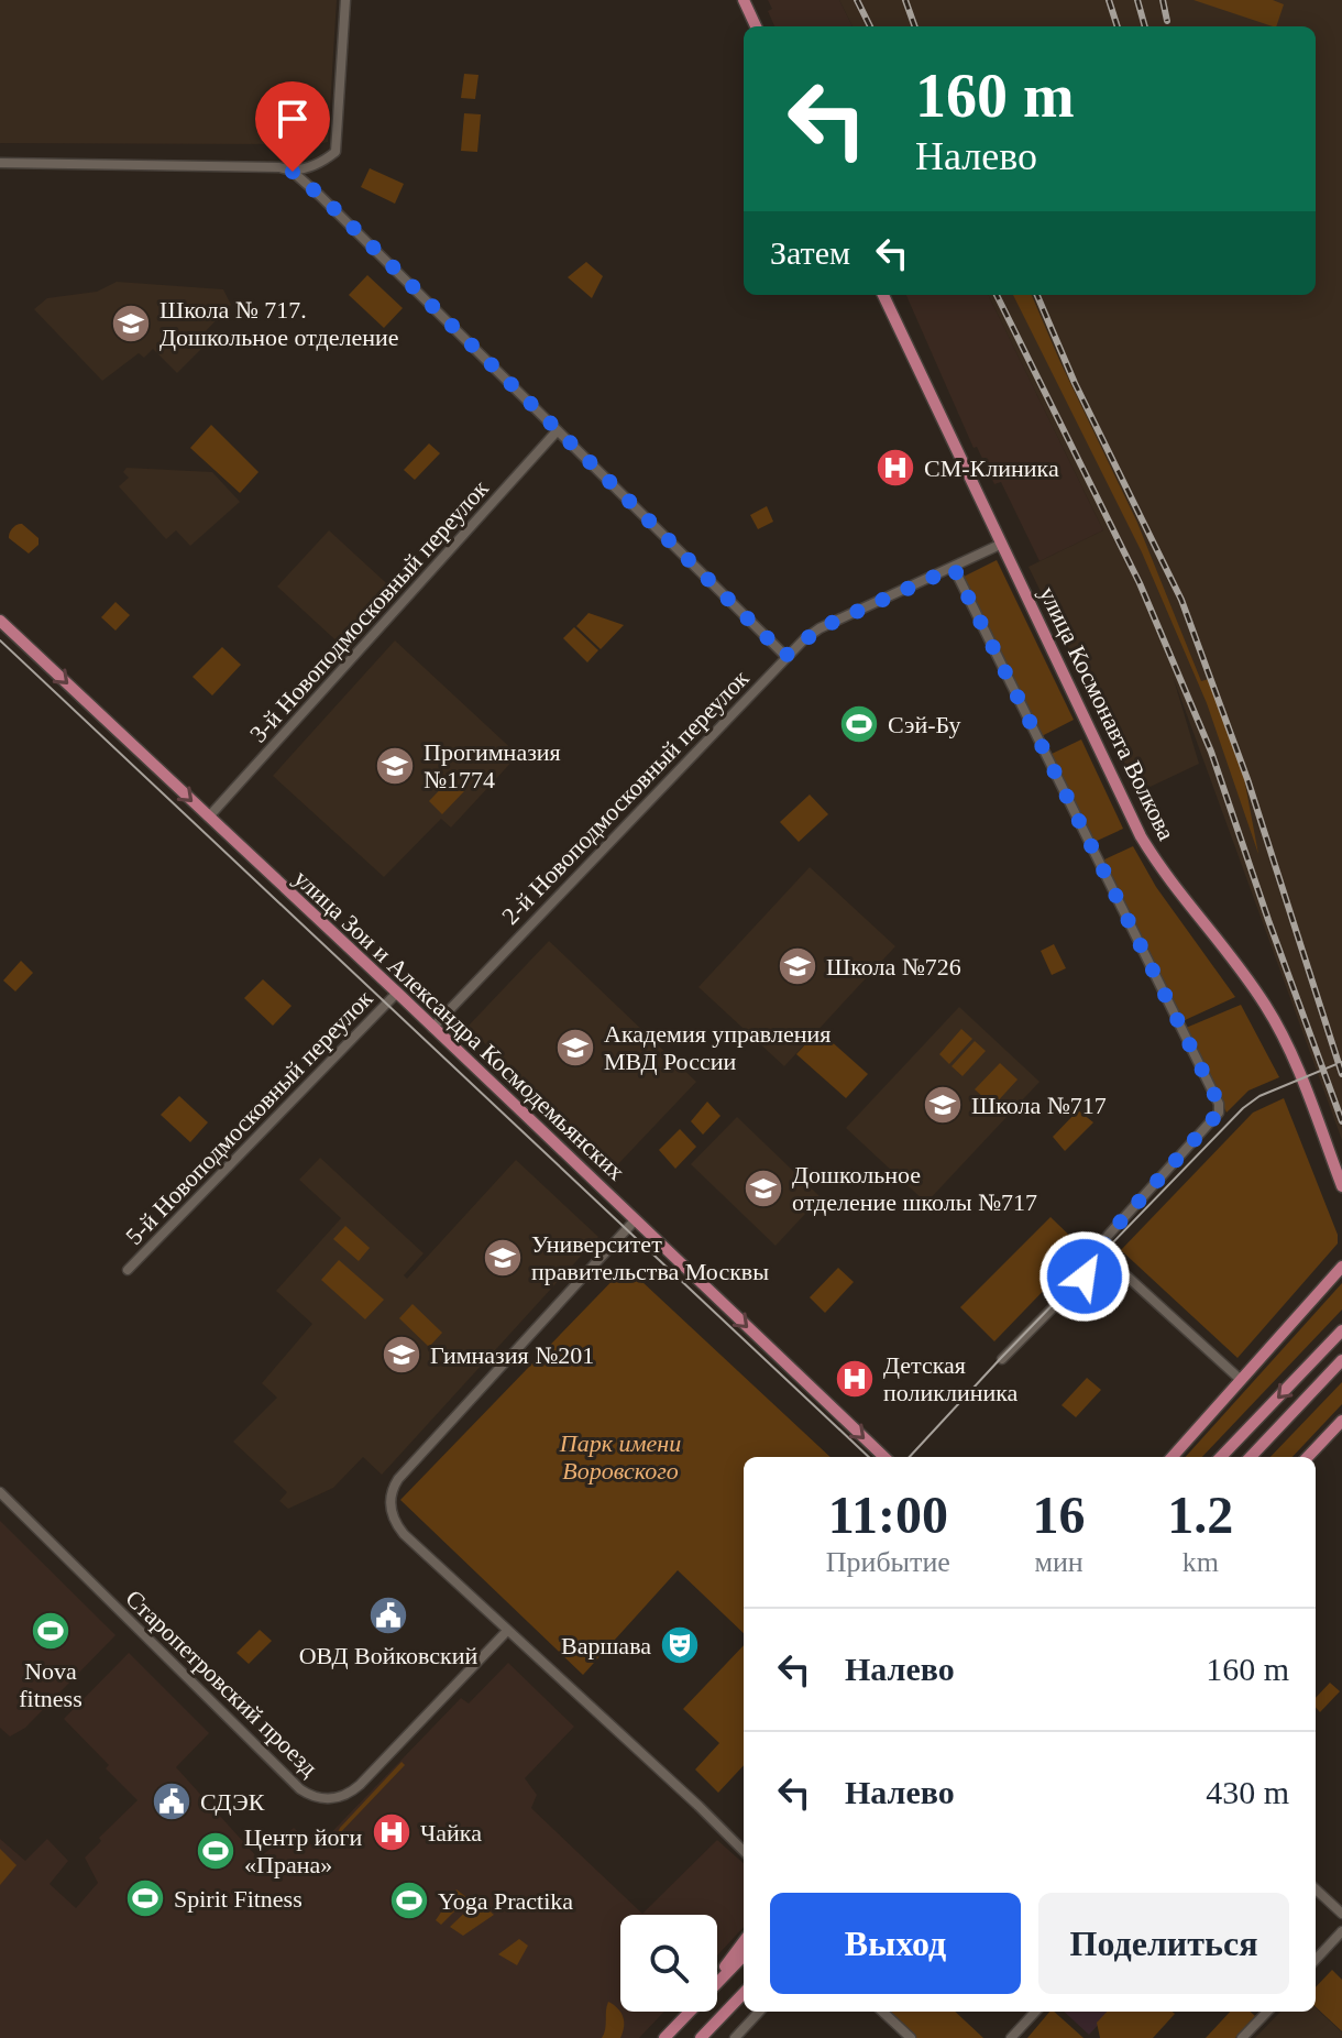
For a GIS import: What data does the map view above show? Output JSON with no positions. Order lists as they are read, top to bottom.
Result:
{
  "streets": {
    "main road": ["улица Космонавта Волкова", "улица Зои и Александра Космодемьянских"],
    "street": [
      "3-й Новоподмосковный переулок",
      "2-й Новоподмосковный переулок",
      "5-й Новоподмосковный переулок",
      "Старопетровский проезд"
    ]
  },
  "crossings": [
    ["3-й Новоподмосковный переулок", "улица Зои и Александра Космодемьянских"],
    ["улица Космонавта Волкова", "2-й Новоподмосковный переулок"],
    ["2-й Новоподмосковный переулок", "улица Зои и Александра Космодемьянских"],
    ["улица Зои и Александра Космодемьянских", "5-й Новоподмосковный переулок"]
  ],
  "one_way": ["улица Зои и Александра Космодемьянских"],
  "parks": ["Парк имени Воровского"],
  "places": {
    "school or university": [
      "Школа № 717. Дошкольное отделение",
      "Прогимназия №1774",
      "Школа №726",
      "Академия управления МВД России",
      "Школа №717",
      "Дошкольное отделение школы №717",
      "Университет правительства Москвы",
      "Гимназия №201"
    ],
    "hospital": ["СМ-Клиника", "Детская поликлиника", "Чайка"],
    "sports": [
      "Сэй-Бу",
      "Nova fitness",
      "Центр йоги «Прана»",
      "Spirit Fitness",
      "Yoga Practika"
    ],
    "public building": ["ОВД Войковский", "СДЭК"],
    "theatre": ["Варшава"]
  },
  "page": {
    "turn": ["160 m", "Налево"],
    "then": "Затем",
    "eta": [
      "11:00",
      "Прибытие",
      "16",
      "мин",
      "1.2",
      "km"
    ],
    "list": [
      {
        "name": "Налево",
        "value": "160 m"
      },
      {
        "name": "Налево",
        "value": "430 m"
      }
    ],
    "buttons": ["Выход", "Поделиться"]
  }
}
